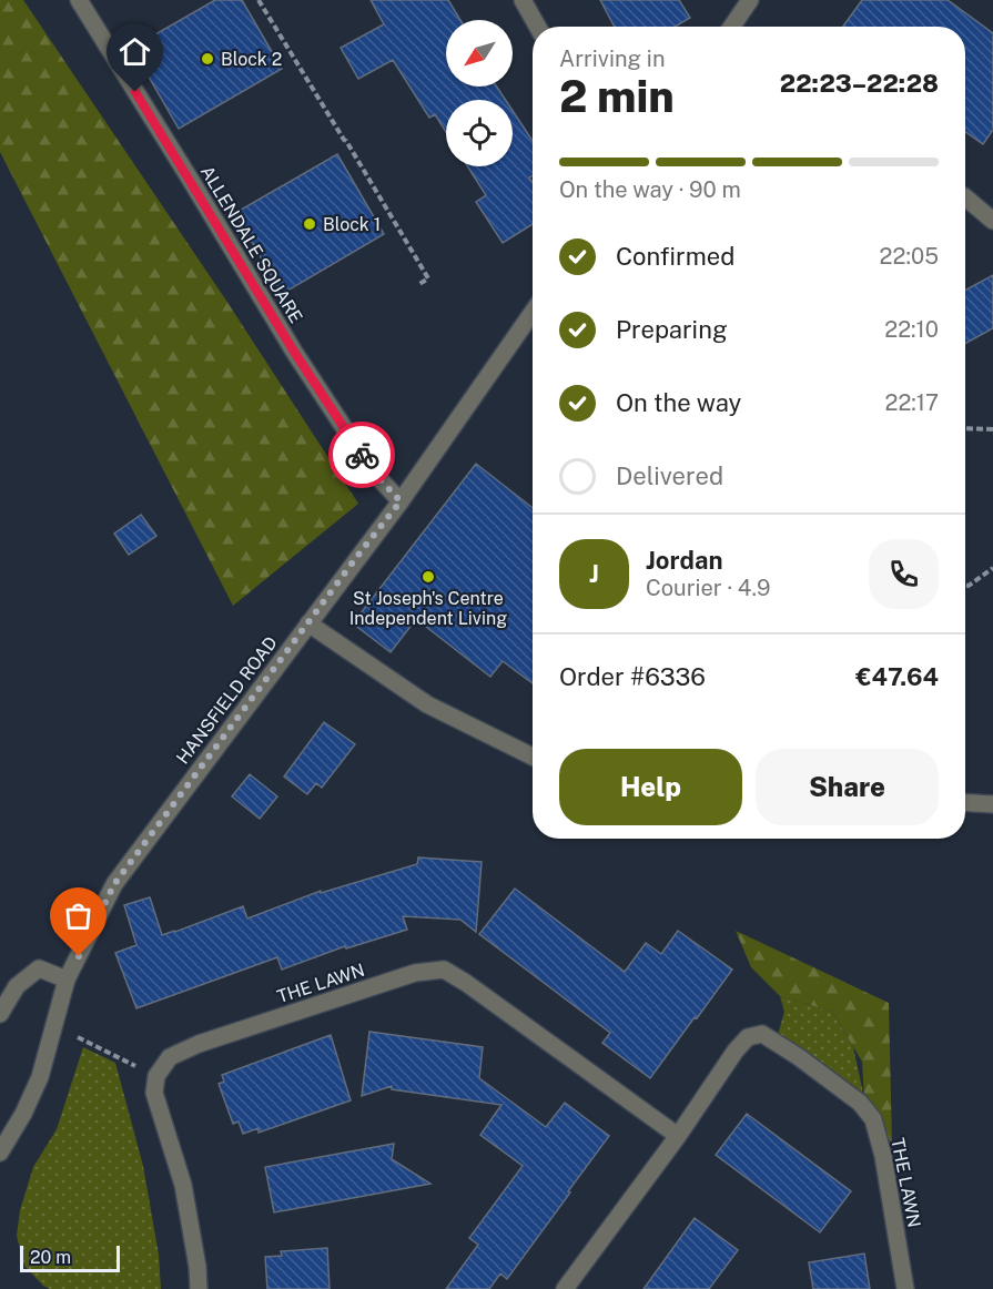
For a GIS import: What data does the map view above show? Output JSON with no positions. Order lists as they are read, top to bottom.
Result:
{
  "streets": {
    "street": ["ALLENDALE SQUARE", "HANSFIELD ROAD", "THE LAWN"]
  },
  "crossings": [
    ["ALLENDALE SQUARE", "HANSFIELD ROAD"]
  ],
  "places": ["Block 2", "Block 1", "St Joseph's Centre Independent Living"],
  "scale_bar": "20 m",
  "north": "bottom left",
  "page": {
    "heading": ["2 min", "Arriving in", "22:23–22:28"],
    "panel": [
      "Jordan",
      "Courier · 4.9",
      "Order #6336",
      "€47.64"
    ],
    "bar": "On the way · 90 m",
    "list": [
      ["Confirmed", "22:05"],
      ["Preparing", "22:10"],
      ["On the way", "22:17"],
      "Delivered"
    ],
    "round": "J",
    "buttons": ["Help", "Share"],
    "scale": "20 m"
  }
}
